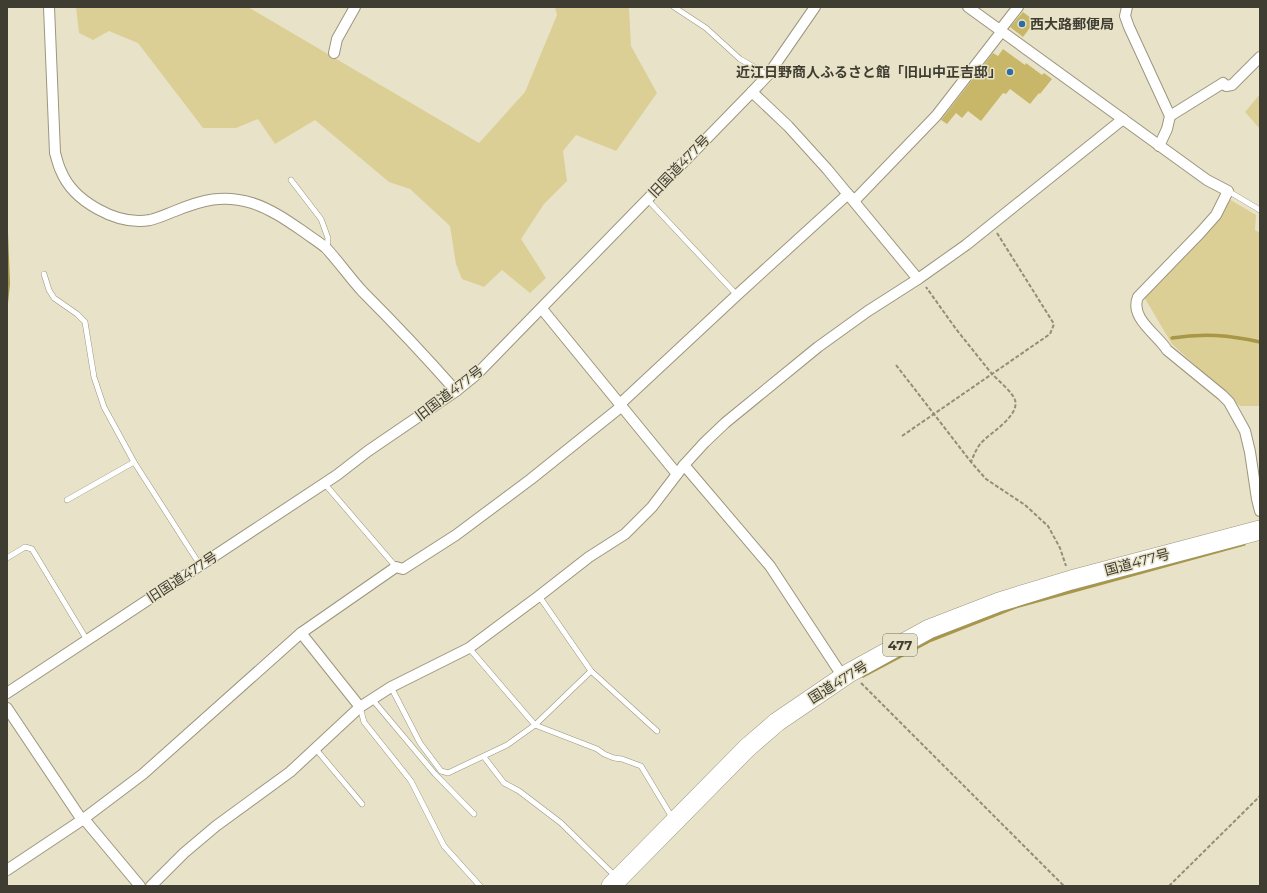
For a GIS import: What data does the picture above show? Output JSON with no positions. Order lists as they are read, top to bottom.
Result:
{
  "streets": {
    "highway": ["国道477号", "477"],
    "street": ["旧国道477号"]
  },
  "places": ["西大路郵便局", "近江日野商人ふるさと館「旧山中正吉邸」"]
}
